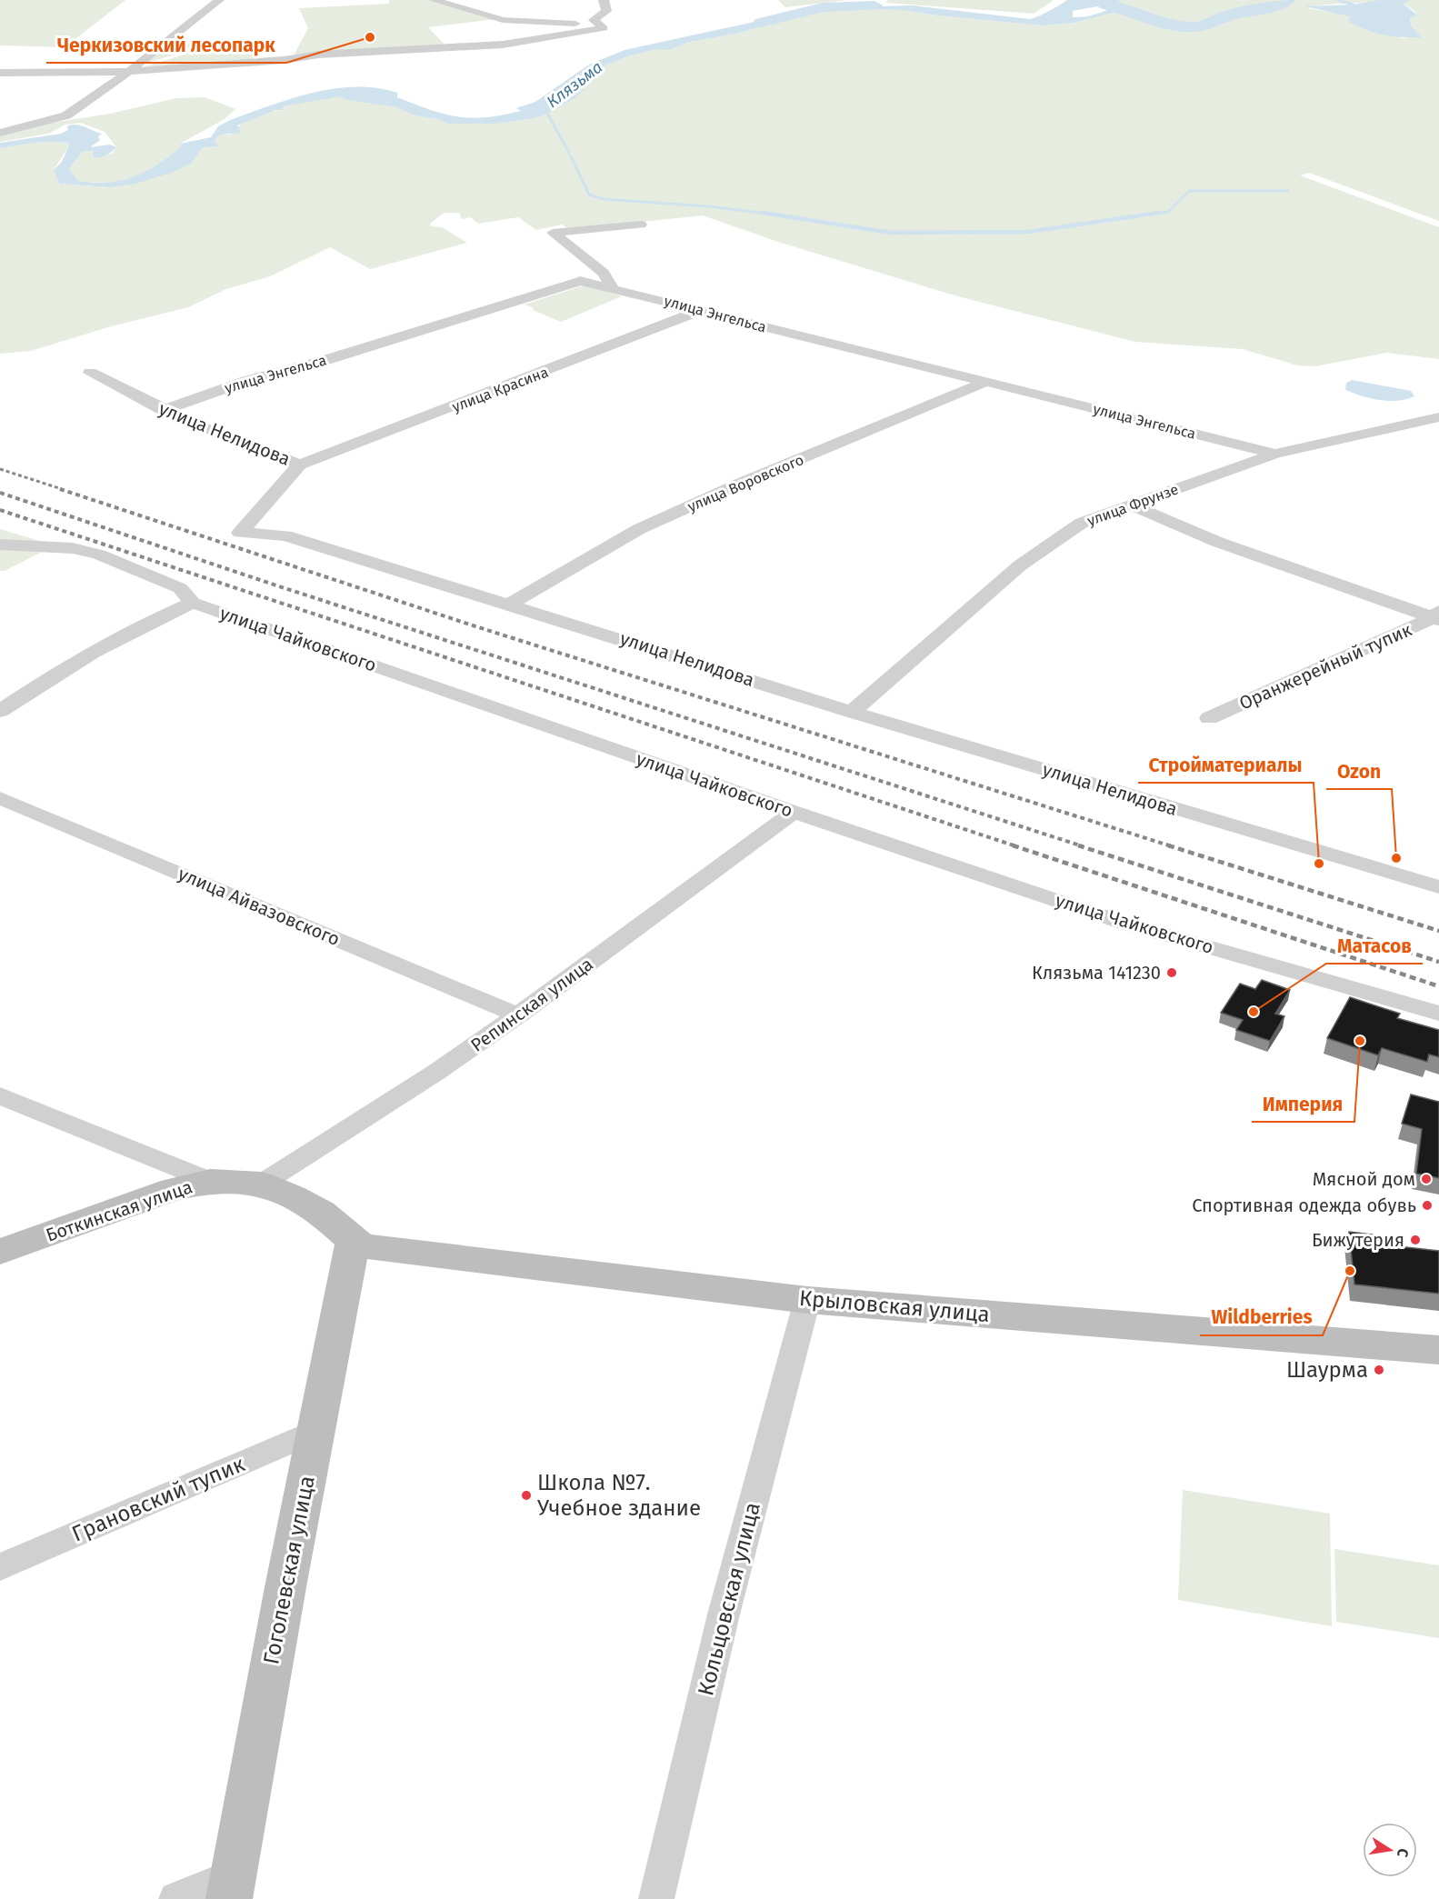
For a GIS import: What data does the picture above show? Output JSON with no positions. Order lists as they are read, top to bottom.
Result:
{
  "streets": {
    "street": [
      "улица Энгельса",
      "улица Красина",
      "улица Нелидова",
      "улица Воровского",
      "улица Фрунзе",
      "улица Чайковского",
      "Оранжерейный тупик",
      "улица Айвазовского",
      "Репинская улица",
      "Боткинская улица",
      "Крыловская улица",
      "Грановский тупик",
      "Гоголевская улица",
      "Кольцовская улица"
    ]
  },
  "crossings": [
    ["улица Энгельса", "улица Красина"],
    ["улица Энгельса", "улица Нелидова"],
    ["улица Энгельса", "улица Воровского"],
    ["улица Энгельса", "улица Фрунзе"],
    ["улица Красина", "улица Нелидова"],
    ["улица Нелидова", "улица Воровского"],
    ["улица Нелидова", "улица Фрунзе"],
    ["улица Чайковского", "Репинская улица"],
    ["улица Айвазовского", "Репинская улица"],
    ["Репинская улица", "Боткинская улица"],
    ["Боткинская улица", "Крыловская улица"],
    ["Боткинская улица", "Гоголевская улица"],
    ["Крыловская улица", "Гоголевская улица"],
    ["Крыловская улица", "Кольцовская улица"],
    ["Грановский тупик", "Гоголевская улица"]
  ],
  "water": ["Клязьма"],
  "places": [
    "Черкизовский лесопарк",
    "Ozon",
    "Стройматериалы",
    "Клязьма 141230",
    "Матасов",
    "Империя",
    "Мясной дом",
    "Спортивная одежда обувь",
    "Бижутерия",
    "Wildberries",
    "Шаурма",
    "Школа №7. Учебное здание"
  ],
  "north": "right"
}
